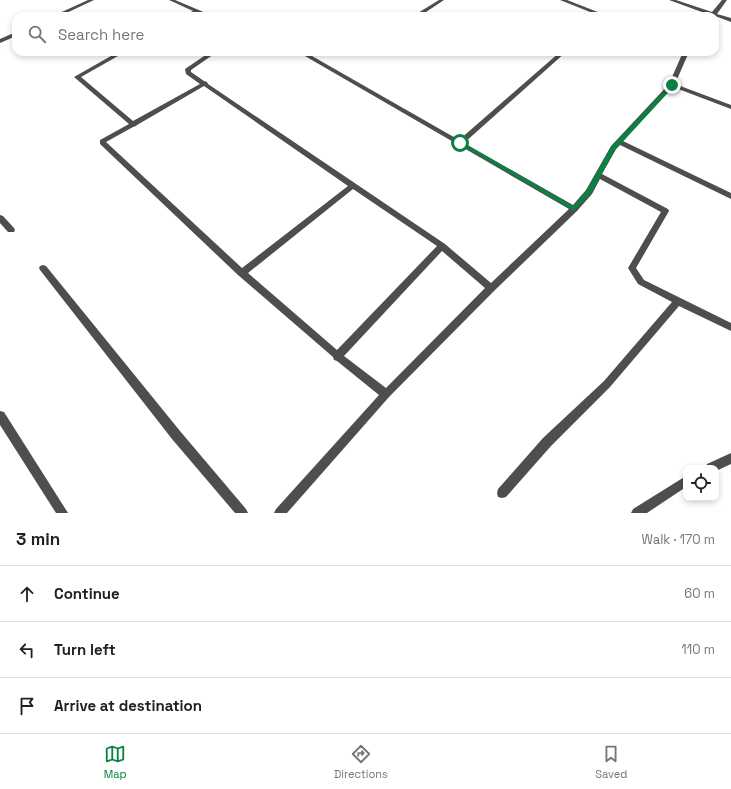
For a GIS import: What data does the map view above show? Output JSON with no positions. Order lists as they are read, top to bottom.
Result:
{
  "page": {
    "search": "Search here",
    "heading": ["3 min", "Walk · 170 m"],
    "list": [
      ["Continue", "60 m"],
      ["Turn left", "110 m"],
      "Arrive at destination"
    ],
    "nav": ["Map", "Directions", "Saved"]
  }
}
